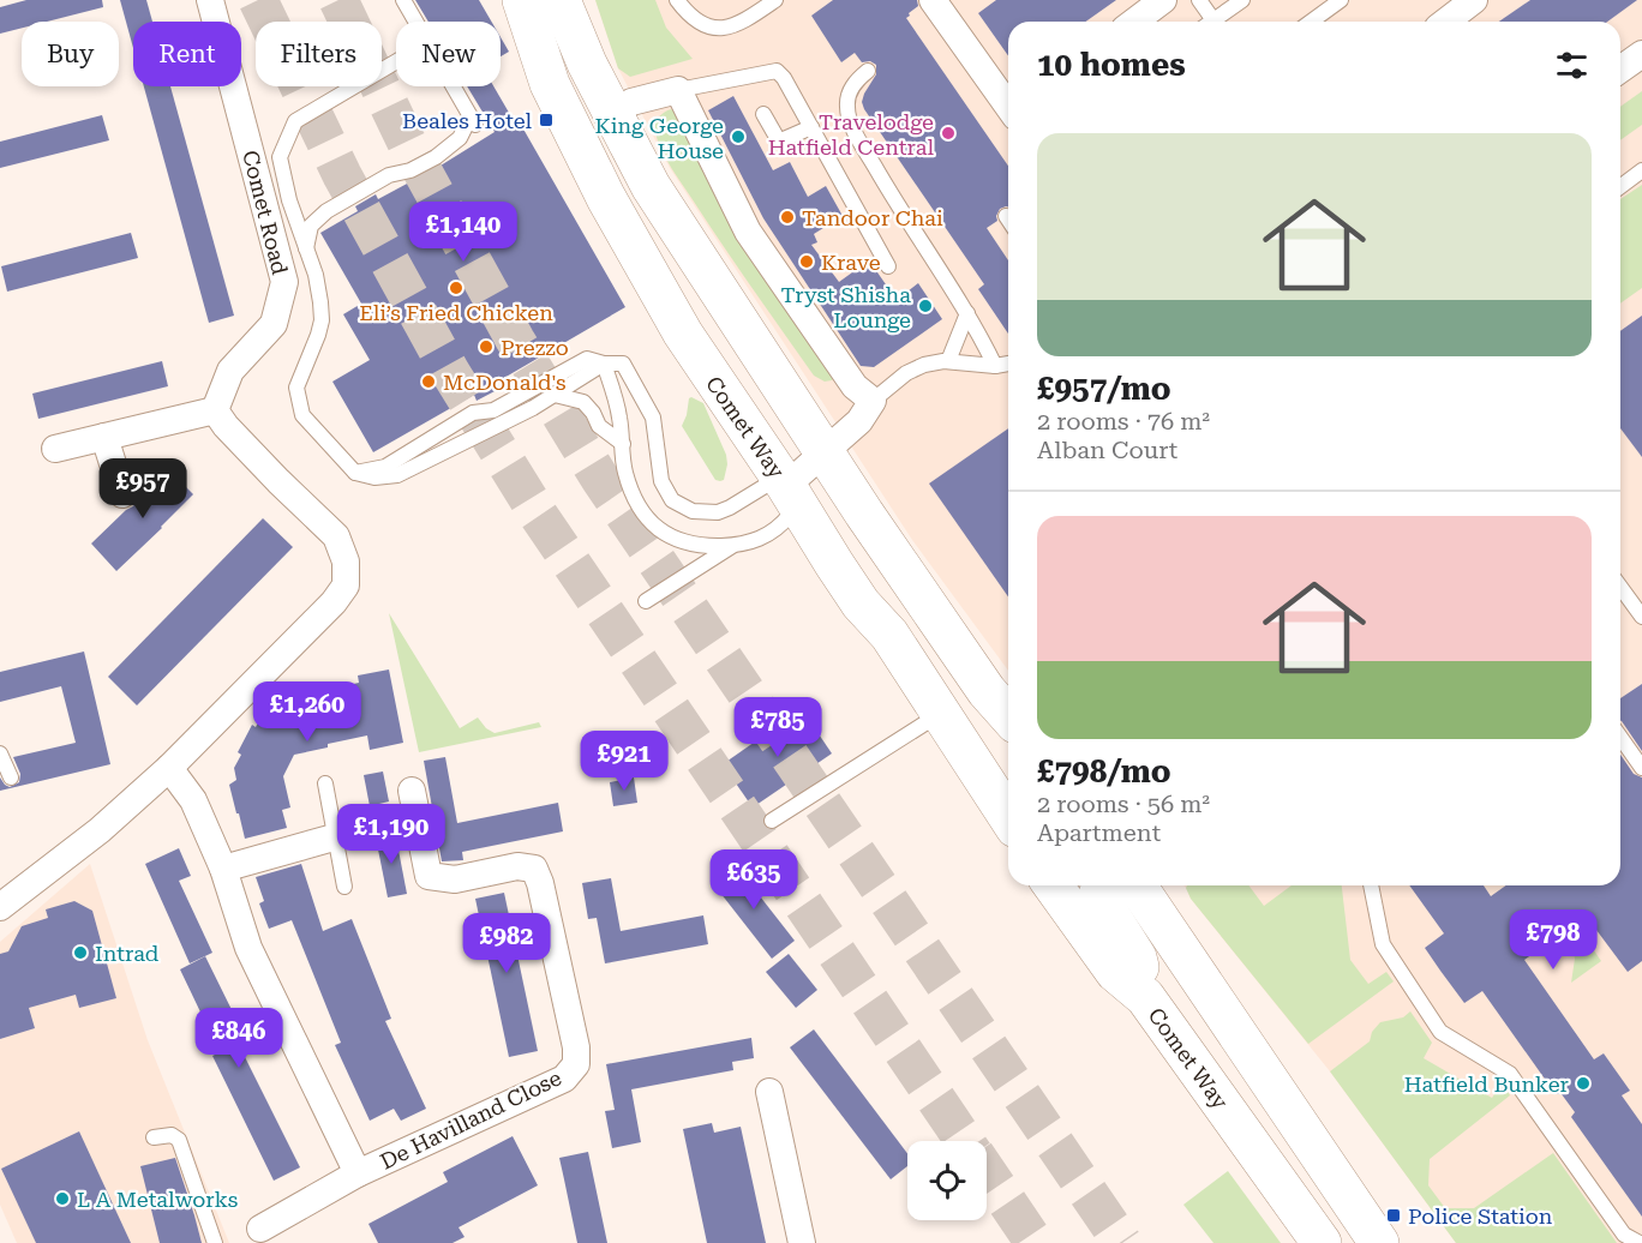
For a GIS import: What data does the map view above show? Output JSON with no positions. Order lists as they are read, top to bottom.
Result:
{
  "streets": {
    "main road": ["Comet Way"],
    "street": ["Comet Road", "De Havilland Close"]
  },
  "places": {
    "transit": ["Beales Hotel", "Police Station"],
    "other": [
      "Travelodge Hatfield Central",
      "King George House",
      "Tandoor Chai",
      "Krave",
      "Eli’s Fried Chicken",
      "Tryst Shisha Lounge",
      "Prezzo",
      "McDonald's",
      "Intrad",
      "Hatfield Bunker",
      "L A Metalworks"
    ]
  },
  "page": {
    "chip": [
      "Buy",
      "Rent",
      "Filters",
      "New"
    ],
    "heading": "10 homes",
    "list": [
      {
        "name": "£957/mo",
        "note": "2 rooms · 76 m² · Alban Court"
      },
      {
        "name": "£798/mo",
        "note": "2 rooms · 56 m² · Apartment"
      }
    ],
    "price": [
      "£1,140",
      "£957",
      "£1,260",
      "£785",
      "£921",
      "£1,190",
      "£635",
      "£798",
      "£982",
      "£846"
    ]
  }
}
